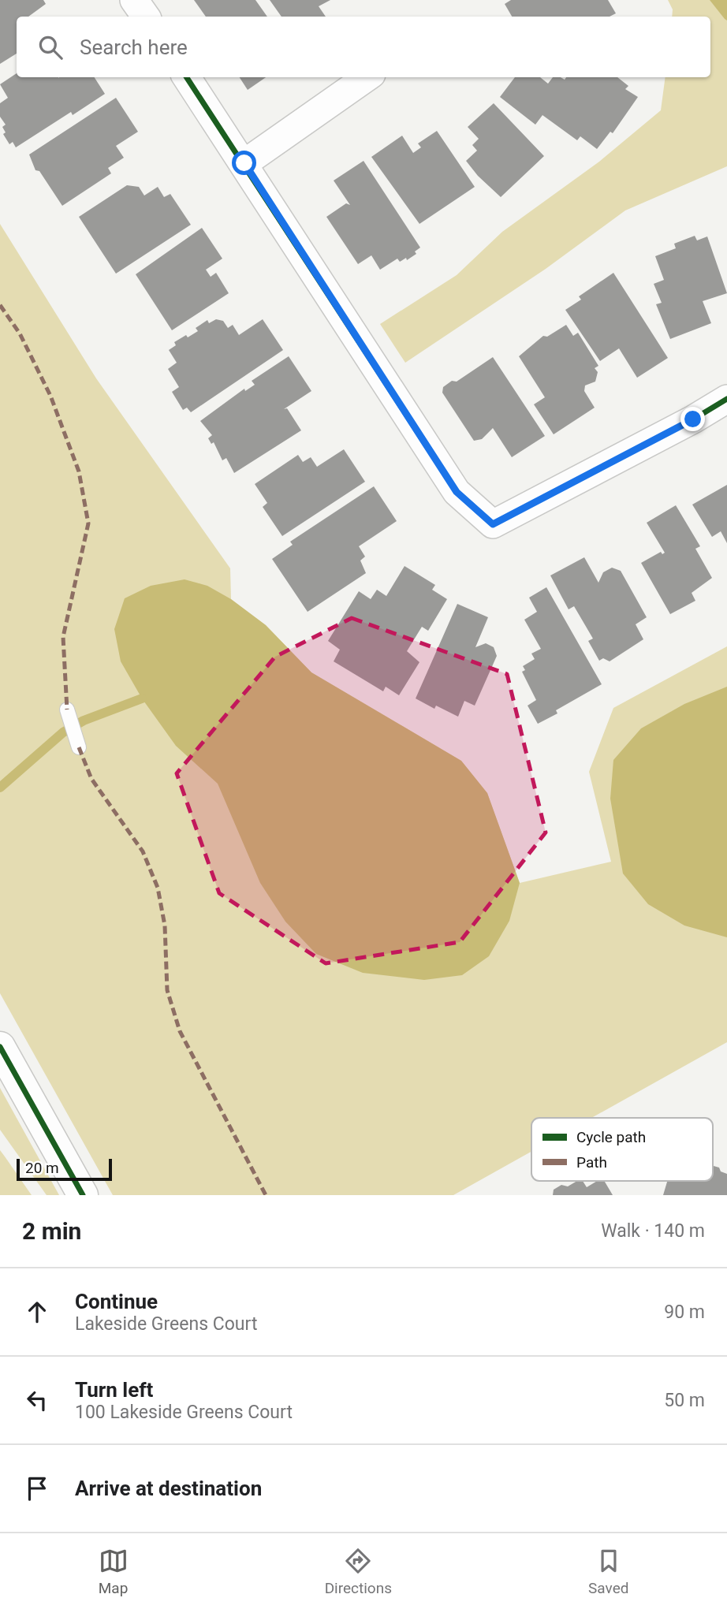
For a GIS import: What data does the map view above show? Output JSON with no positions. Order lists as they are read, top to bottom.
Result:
{
  "legend": ["Cycle path", "Path"],
  "scale_bar": "20 m",
  "page": {
    "search": "Search here",
    "scale": "20 m",
    "heading": ["2 min", "Walk · 140 m"],
    "list": [
      ["Continue", "Lakeside Greens Court", "90 m"],
      ["Turn left", "100 Lakeside Greens Court", "50 m"],
      "Arrive at destination"
    ],
    "nav": ["Map", "Directions", "Saved"]
  }
}
